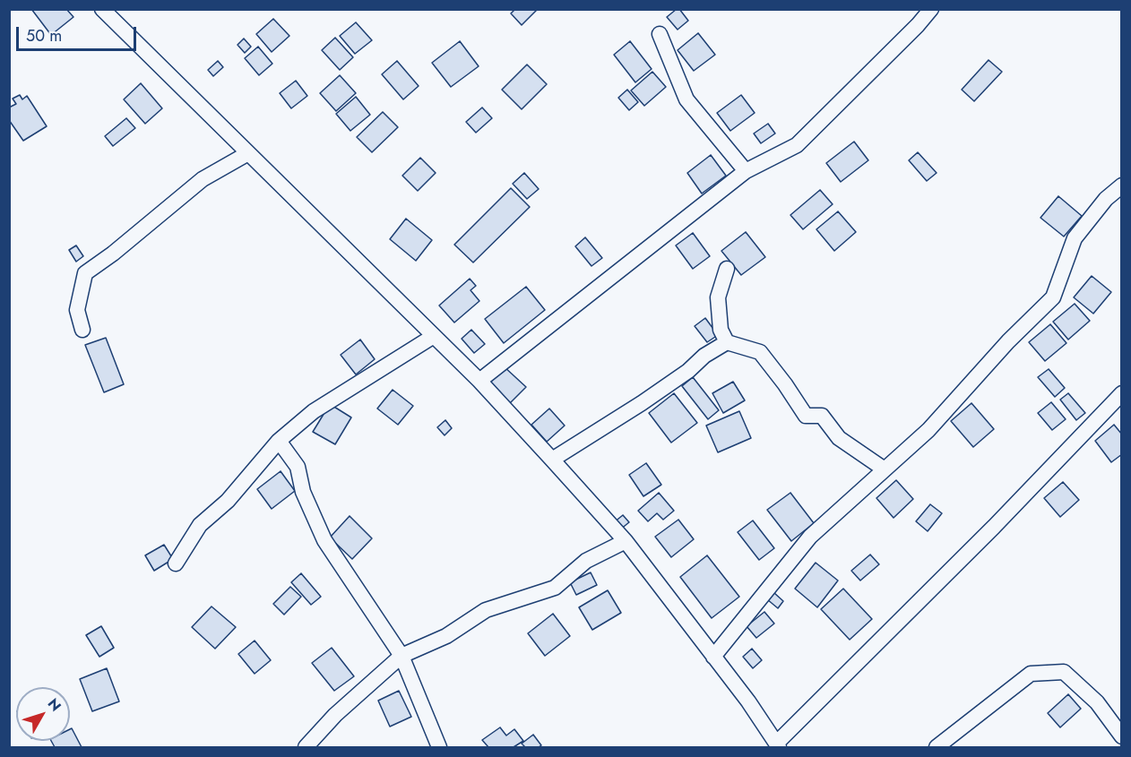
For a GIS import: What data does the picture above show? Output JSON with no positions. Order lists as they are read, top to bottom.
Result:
{
  "scale_bar": "50 m",
  "north": "top right"
}
